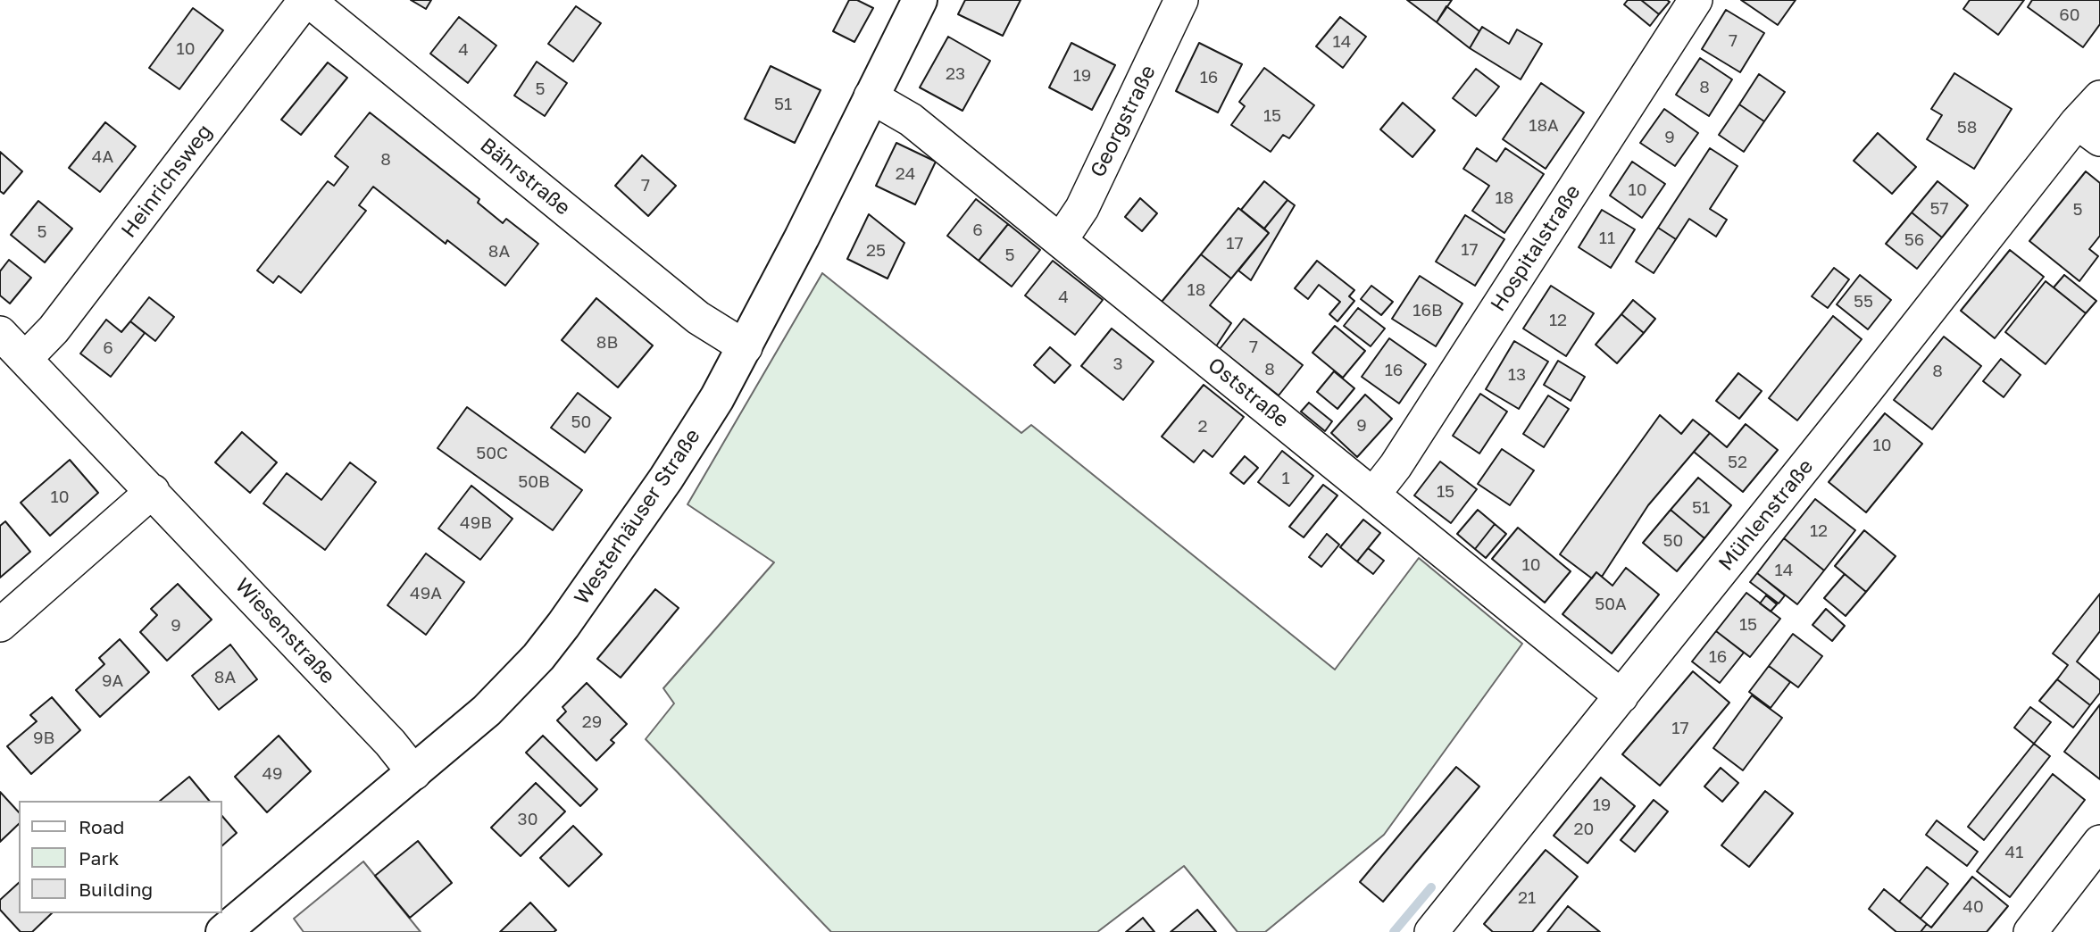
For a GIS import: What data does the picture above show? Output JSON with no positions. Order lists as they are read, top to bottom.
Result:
{
  "streets": {
    "main road": ["Westerhäuser Straße"],
    "street": [
      "Georgstraße",
      "Bährstraße",
      "Heinrichsweg",
      "Hospitalstraße",
      "Oststraße",
      "Mühlenstraße",
      "Wiesenstraße"
    ]
  },
  "crossings": [
    ["Georgstraße", "Oststraße"],
    ["Bährstraße", "Heinrichsweg"],
    ["Bährstraße", "Westerhäuser Straße"],
    ["Heinrichsweg", "Wiesenstraße"],
    ["Hospitalstraße", "Oststraße"],
    ["Oststraße", "Mühlenstraße"],
    ["Oststraße", "Westerhäuser Straße"],
    ["Westerhäuser Straße", "Wiesenstraße"]
  ],
  "house_numbers": [
    "60",
    "7",
    "14",
    "10",
    "4",
    "23",
    "19",
    "16",
    "8",
    "5",
    "51",
    "15",
    "18A",
    "58",
    "9",
    "4A",
    "8",
    "24",
    "7",
    "10",
    "18",
    "57",
    "5",
    "6",
    "5",
    "11",
    "56",
    "17",
    "17",
    "25",
    "8A",
    "5",
    "18",
    "4",
    "55",
    "16B",
    "12",
    "8B",
    "7",
    "6",
    "3",
    "8",
    "16",
    "8",
    "13",
    "50",
    "9",
    "2",
    "10",
    "50C",
    "52",
    "1",
    "50B",
    "15",
    "10",
    "51",
    "49B",
    "12",
    "50",
    "10",
    "14",
    "49A",
    "50A",
    "15",
    "9",
    "16",
    "8A",
    "9A",
    "29",
    "17",
    "9B",
    "49",
    "19",
    "30",
    "20",
    "41",
    "21",
    "40"
  ],
  "legend": ["Road", "Park", "Building"]
}
